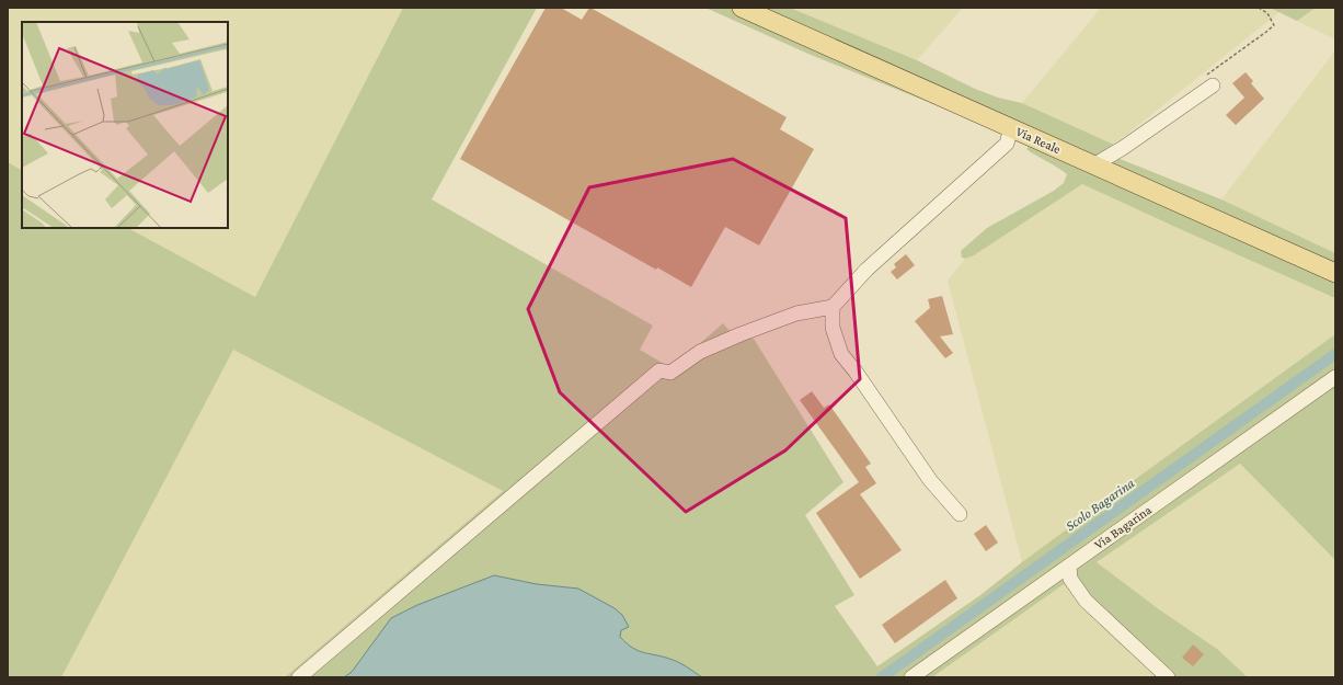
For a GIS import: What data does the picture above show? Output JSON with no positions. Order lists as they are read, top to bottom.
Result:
{
  "streets": {
    "main road": ["Via Reale"],
    "lane": ["Via Bagarina"]
  },
  "water": ["Scolo Bagarina"]
}
